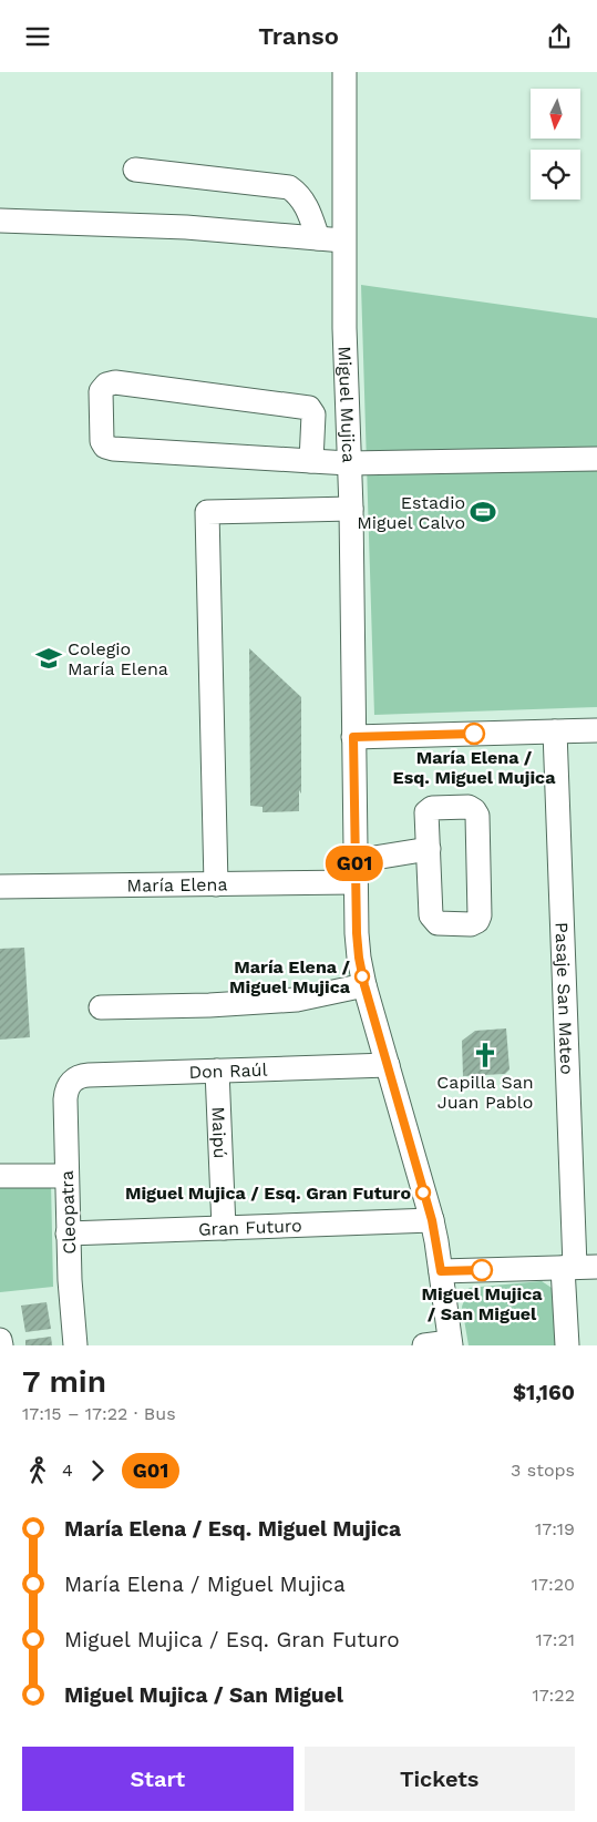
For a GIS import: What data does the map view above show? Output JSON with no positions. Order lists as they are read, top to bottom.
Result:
{
  "streets": {
    "street": [
      "Miguel Mujica",
      "María Elena",
      "Pasaje San Mateo",
      "Don Raúl",
      "Maipú",
      "Cleopatra",
      "Gran Futuro"
    ]
  },
  "crossings": [
    ["Miguel Mujica", "María Elena"],
    ["Miguel Mujica", "Don Raúl"],
    ["Miguel Mujica", "Gran Futuro"],
    ["Don Raúl", "Maipú"],
    ["Don Raúl", "Cleopatra"],
    ["Maipú", "Gran Futuro"],
    ["Cleopatra", "Gran Futuro"]
  ],
  "places": {
    "sports": ["Estadio Miguel Calvo"],
    "school or university": ["Colegio María Elena"],
    "other": [
      "María Elena / Esq. Miguel Mujica",
      "María Elena / Miguel Mujica",
      "Miguel Mujica / Esq. Gran Futuro",
      "Miguel Mujica / San Miguel"
    ],
    "church": ["Capilla San Juan Pablo"]
  },
  "lines": ["bus line G01"],
  "north": "bottom",
  "page": {
    "header": "Transo",
    "on_map": "G01",
    "heading": ["7 min", "17:15 – 17:22 · Bus", "$1,160"],
    "legs": ["4", "G01", "3 stops"],
    "list": [
      {
        "name": "María Elena / Esq. Miguel Mujica",
        "value": "17:19"
      },
      {
        "name": "María Elena / Miguel Mujica",
        "value": "17:20"
      },
      {
        "name": "Miguel Mujica / Esq. Gran Futuro",
        "value": "17:21"
      },
      {
        "name": "Miguel Mujica / San Miguel",
        "value": "17:22"
      }
    ],
    "buttons": ["Start", "Tickets"]
  }
}
